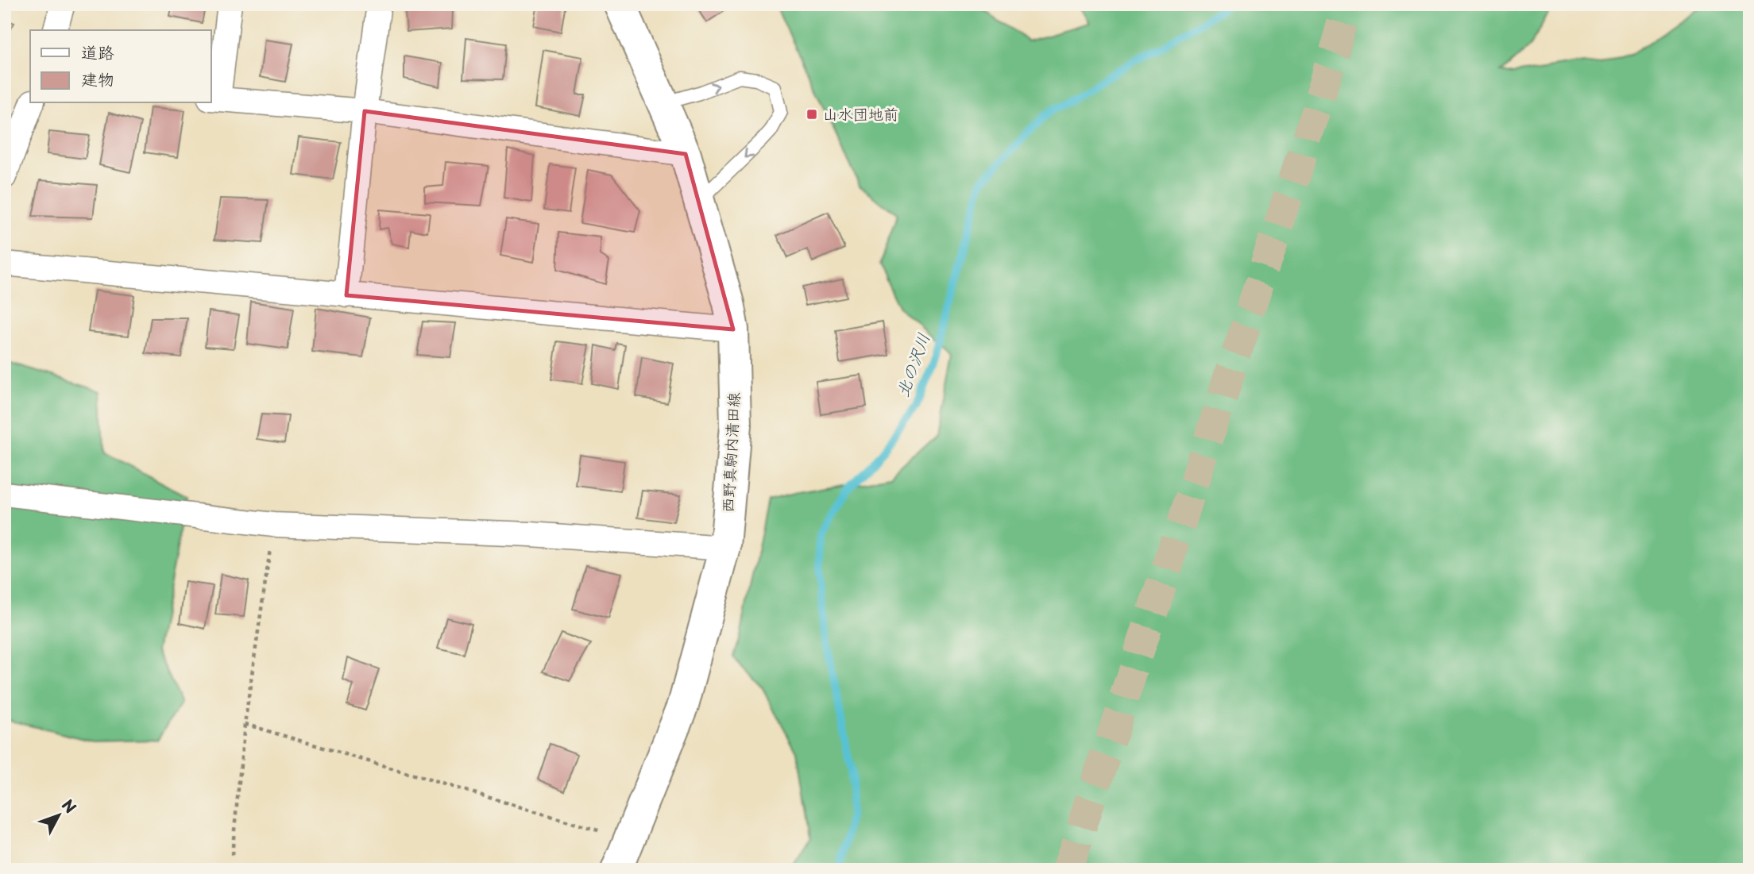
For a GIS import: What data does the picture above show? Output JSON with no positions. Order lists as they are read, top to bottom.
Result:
{
  "streets": {
    "main road": ["西野真駒内清田線"]
  },
  "water": ["北の沢川"],
  "places": {
    "transit": ["山水団地前"]
  },
  "legend": ["道路", "建物"],
  "north": "top right"
}
